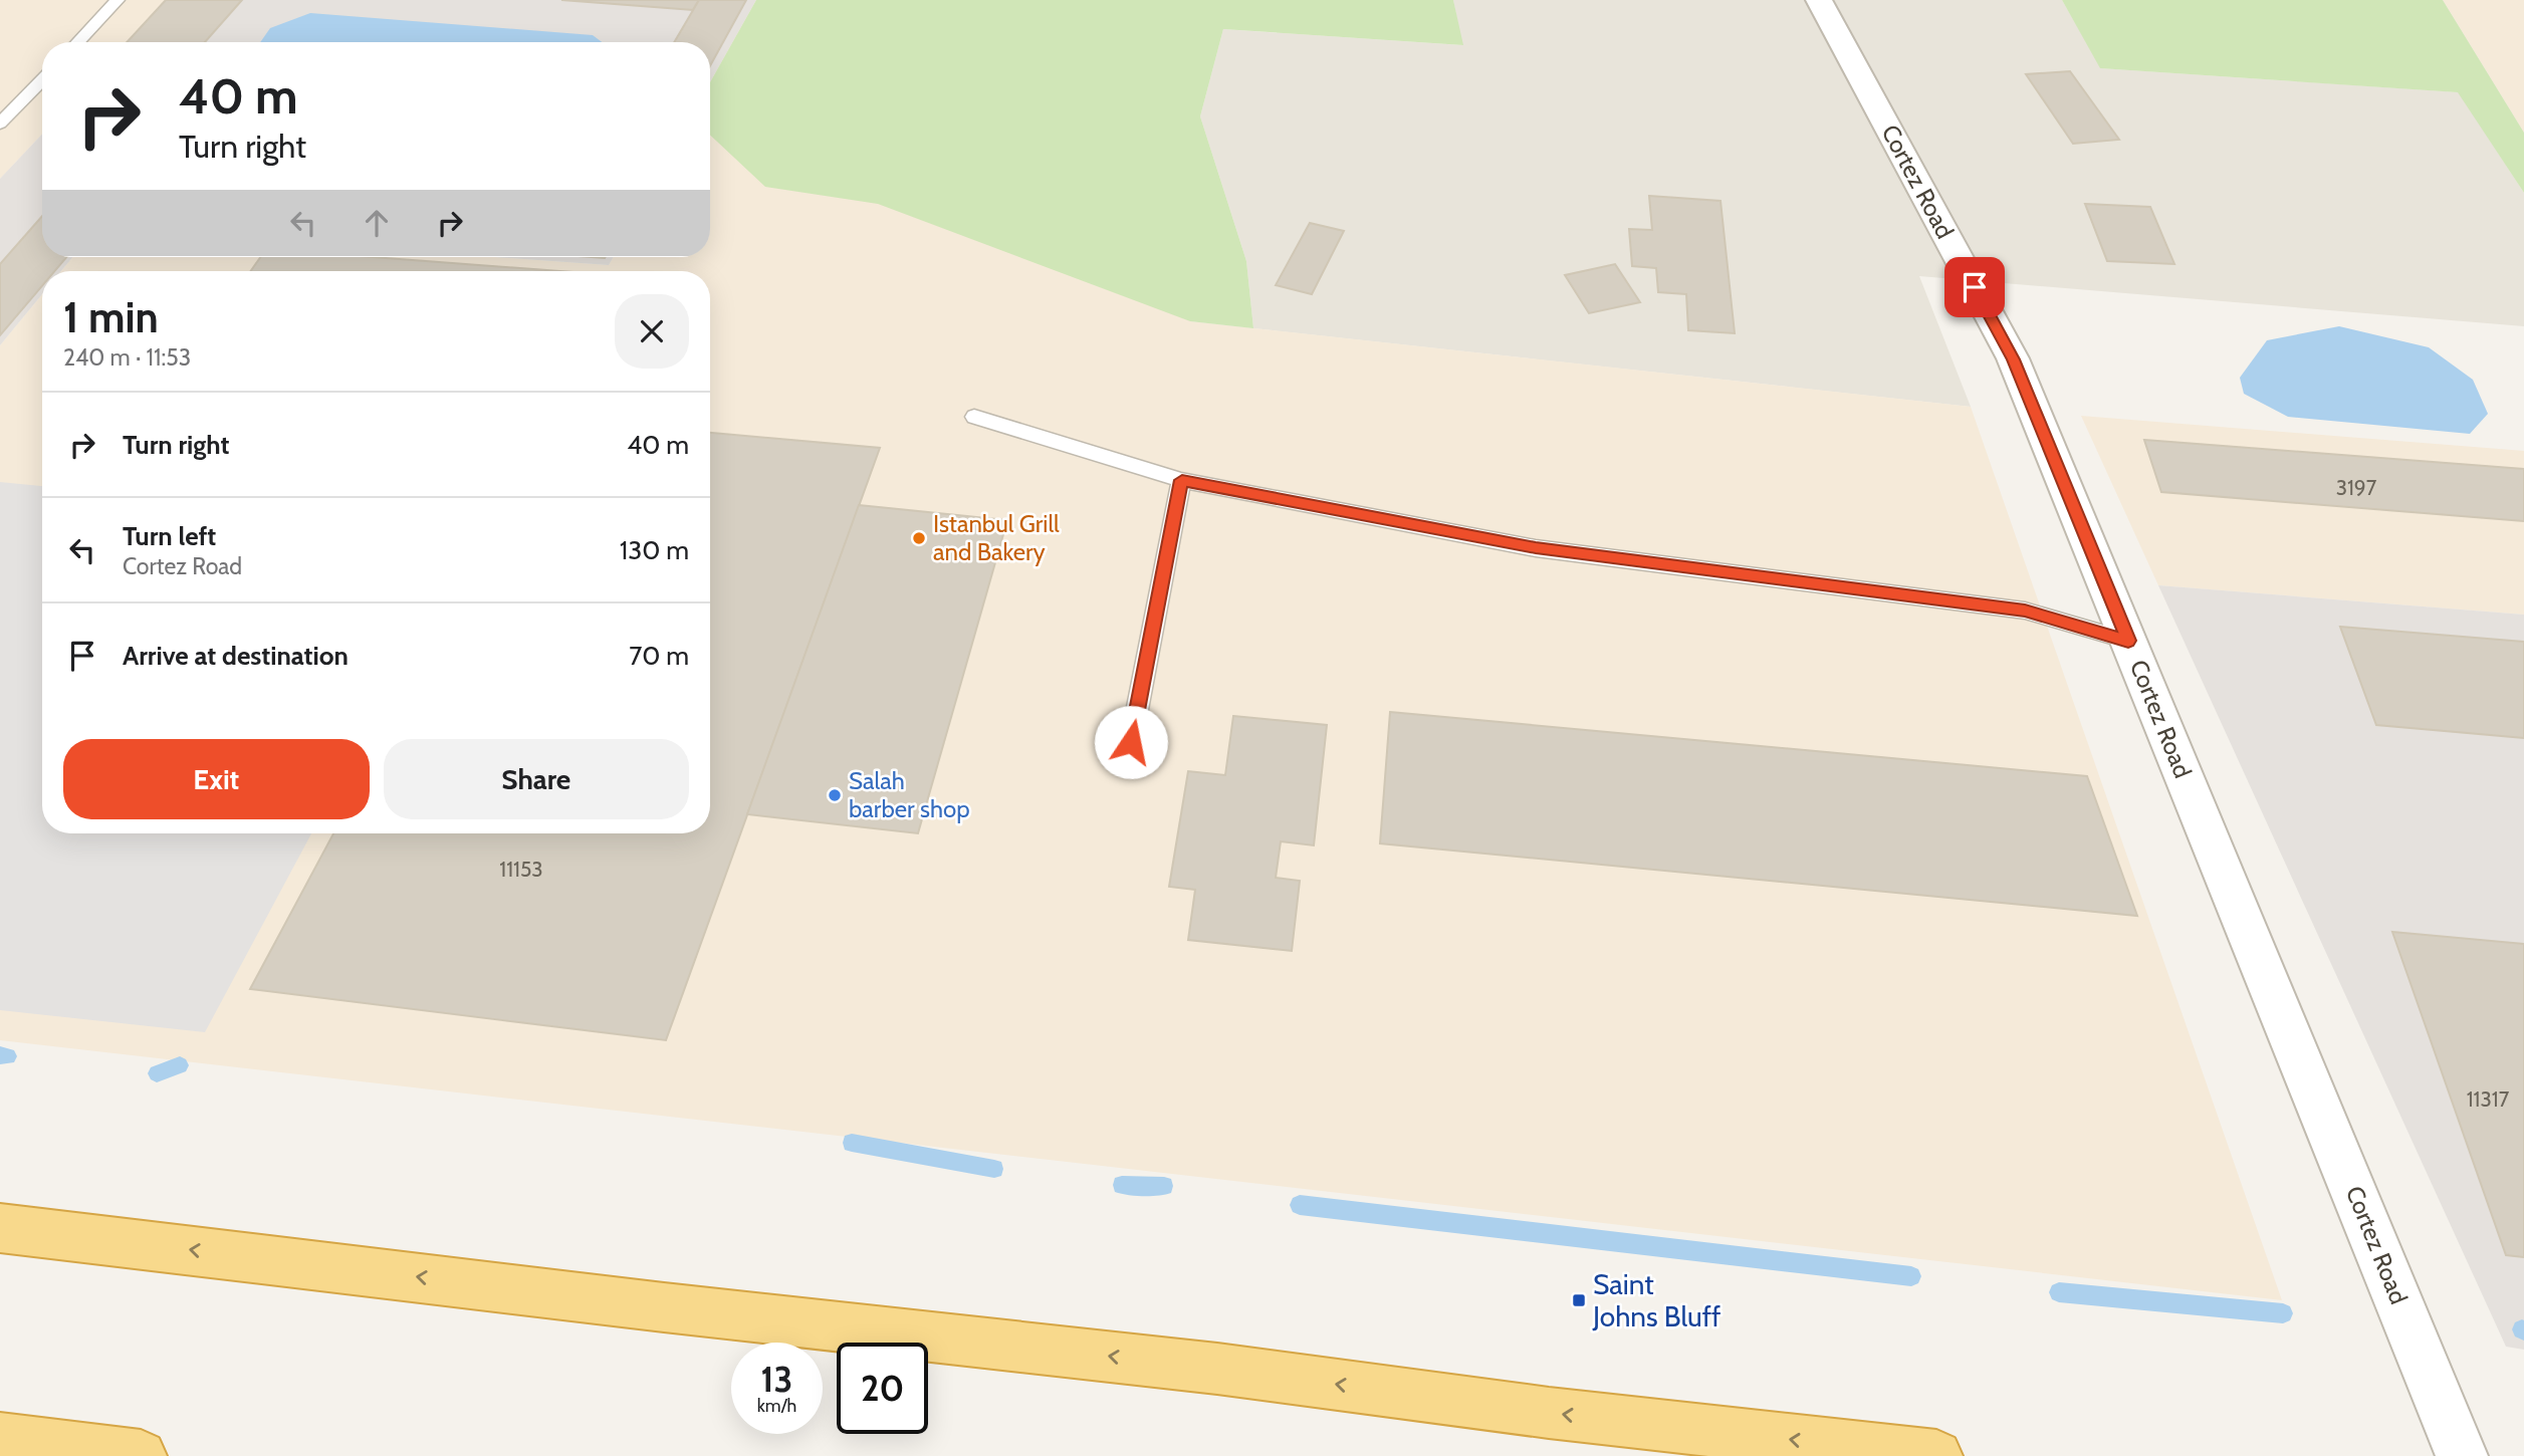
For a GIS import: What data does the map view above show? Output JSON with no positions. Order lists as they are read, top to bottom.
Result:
{
  "streets": {
    "street": ["Cortez Road"]
  },
  "places": {
    "other": ["Istanbul Grill and Bakery", "Salah barber shop"],
    "transit": ["Saint Johns Bluff"]
  },
  "house_numbers": ["3197", "11153", "11317"],
  "page": {
    "turn": ["40 m", "Turn right"],
    "heading": ["1 min", "240 m · 11:53"],
    "list": [
      {
        "name": "Turn right",
        "value": "40 m"
      },
      {
        "name": "Turn left",
        "note": "Cortez Road",
        "value": "130 m"
      },
      {
        "name": "Arrive at destination",
        "value": "70 m"
      }
    ],
    "buttons": ["Exit", "Share"],
    "speed": "13 km/h",
    "limit": "20"
  }
}
